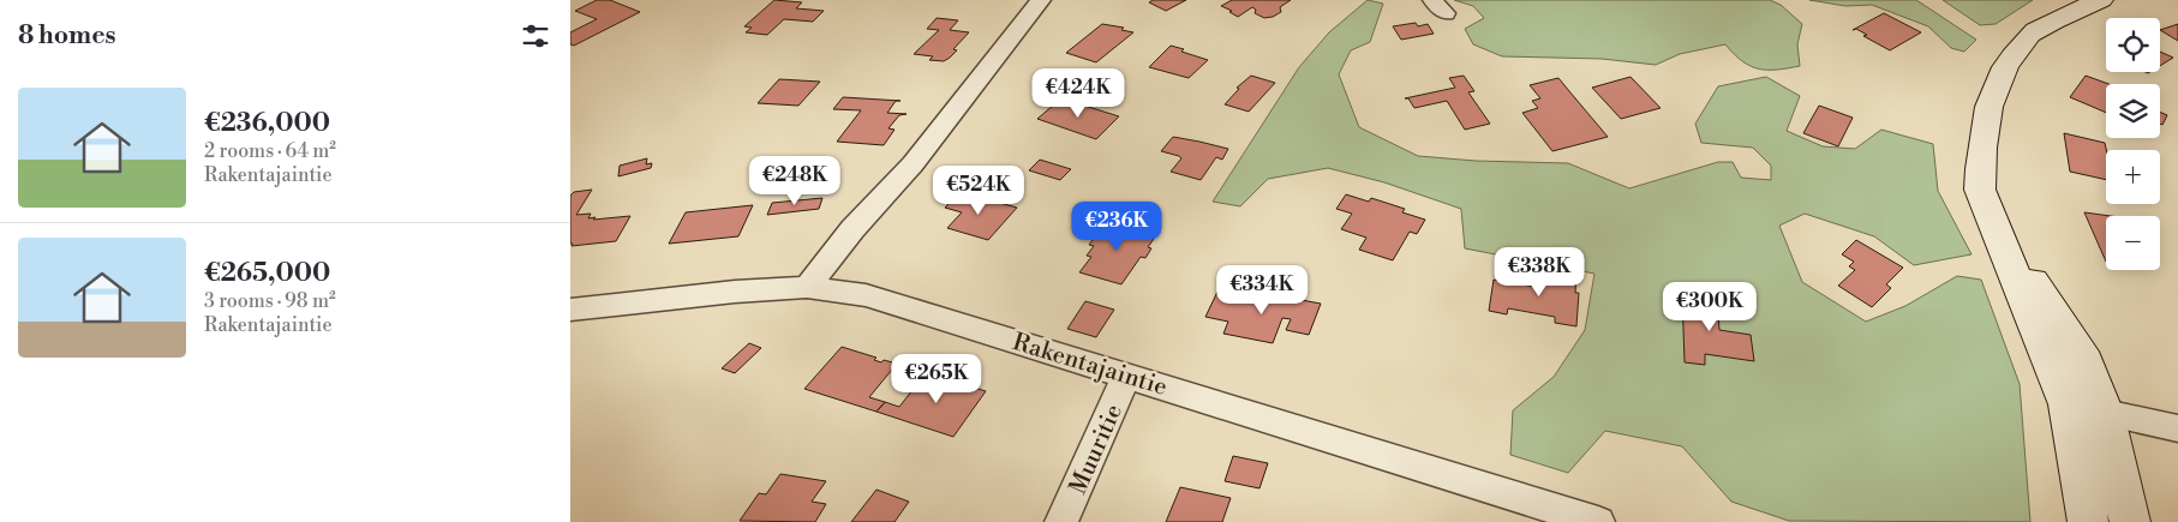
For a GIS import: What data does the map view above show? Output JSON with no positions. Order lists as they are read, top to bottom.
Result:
{
  "streets": {
    "street": ["Rakentajaintie", "Muuritie"]
  },
  "crossings": [
    ["Rakentajaintie", "Muuritie"]
  ],
  "page": {
    "heading": "8 homes",
    "map_buttons": ["+", "−"],
    "price": [
      "€424K",
      "€248K",
      "€524K",
      "€236K",
      "€338K",
      "€334K",
      "€300K",
      "€265K"
    ],
    "list": [
      {
        "name": "€236,000",
        "note": "2 rooms · 64 m² · Rakentajaintie"
      },
      {
        "name": "€265,000",
        "note": "3 rooms · 98 m² · Rakentajaintie"
      }
    ]
  }
}
